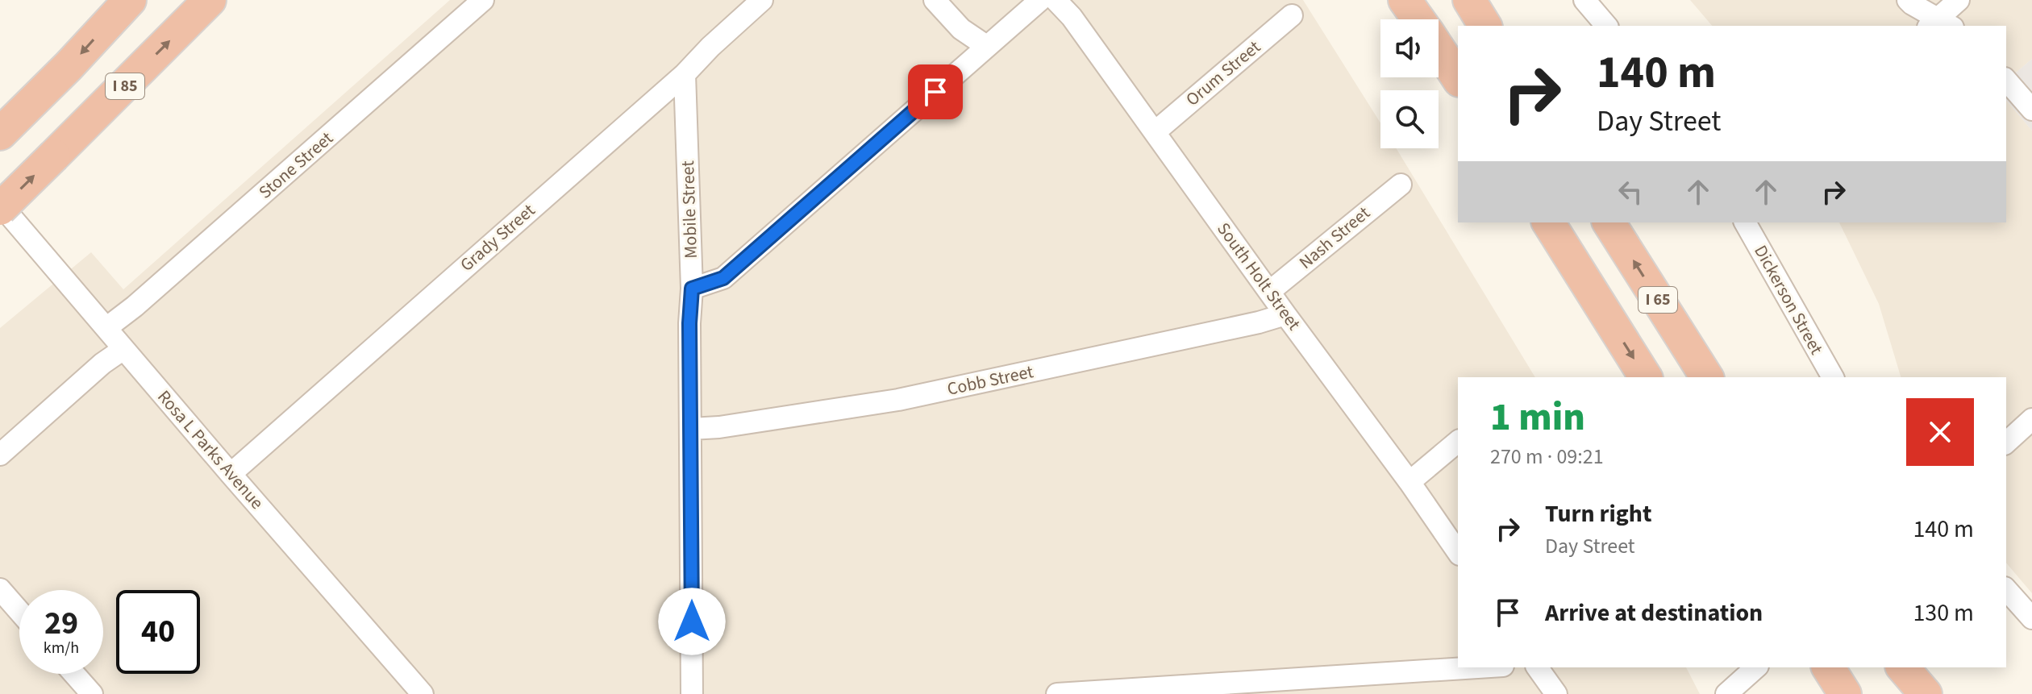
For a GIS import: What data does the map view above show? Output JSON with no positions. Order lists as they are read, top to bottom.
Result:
{
  "streets": {
    "highway": ["I 85", "I 65"],
    "street": [
      "Orum Street",
      "Stone Street",
      "Mobile Street",
      "Grady Street",
      "Nash Street",
      "South Holt Street",
      "Dickerson Street",
      "Cobb Street",
      "Rosa L Parks Avenue"
    ]
  },
  "crossings": [
    ["Orum Street", "South Holt Street"],
    ["Stone Street", "Rosa L Parks Avenue"],
    ["Mobile Street", "Grady Street"],
    ["Mobile Street", "Cobb Street"],
    ["Grady Street", "Rosa L Parks Avenue"],
    ["Nash Street", "South Holt Street"],
    ["South Holt Street", "Cobb Street"]
  ],
  "page": {
    "turn": ["140 m", "Day Street"],
    "heading": ["1 min", "270 m · 09:21"],
    "list": [
      {
        "name": "Turn right",
        "note": "Day Street",
        "value": "140 m"
      },
      {
        "name": "Arrive at destination",
        "value": "130 m"
      }
    ],
    "speed": "29 km/h",
    "limit": "40"
  }
}
